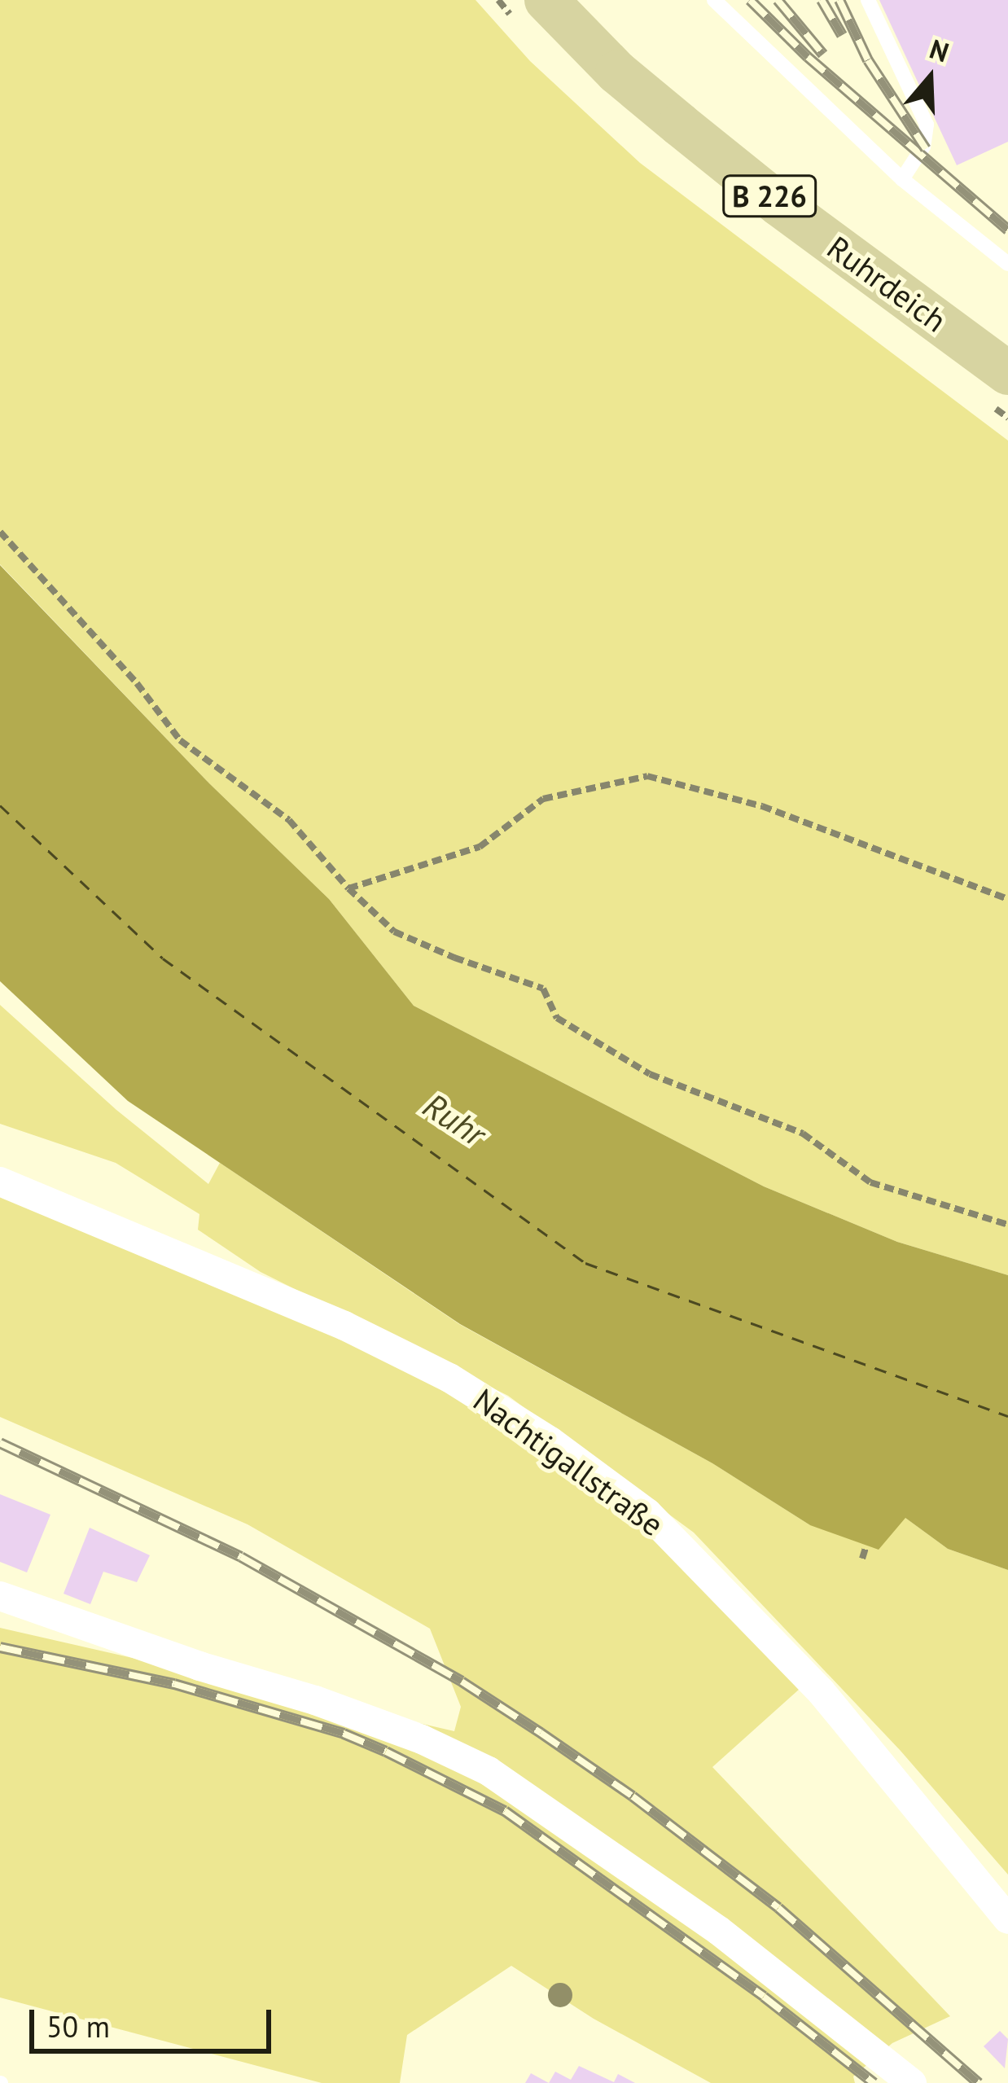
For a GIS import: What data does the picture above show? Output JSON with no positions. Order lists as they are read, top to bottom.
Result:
{
  "streets": {
    "main road": ["B 226", "Ruhrdeich"],
    "street": ["Nachtigallstraße"]
  },
  "water": ["Ruhr"],
  "scale_bar": "50 m",
  "north": "top"
}
